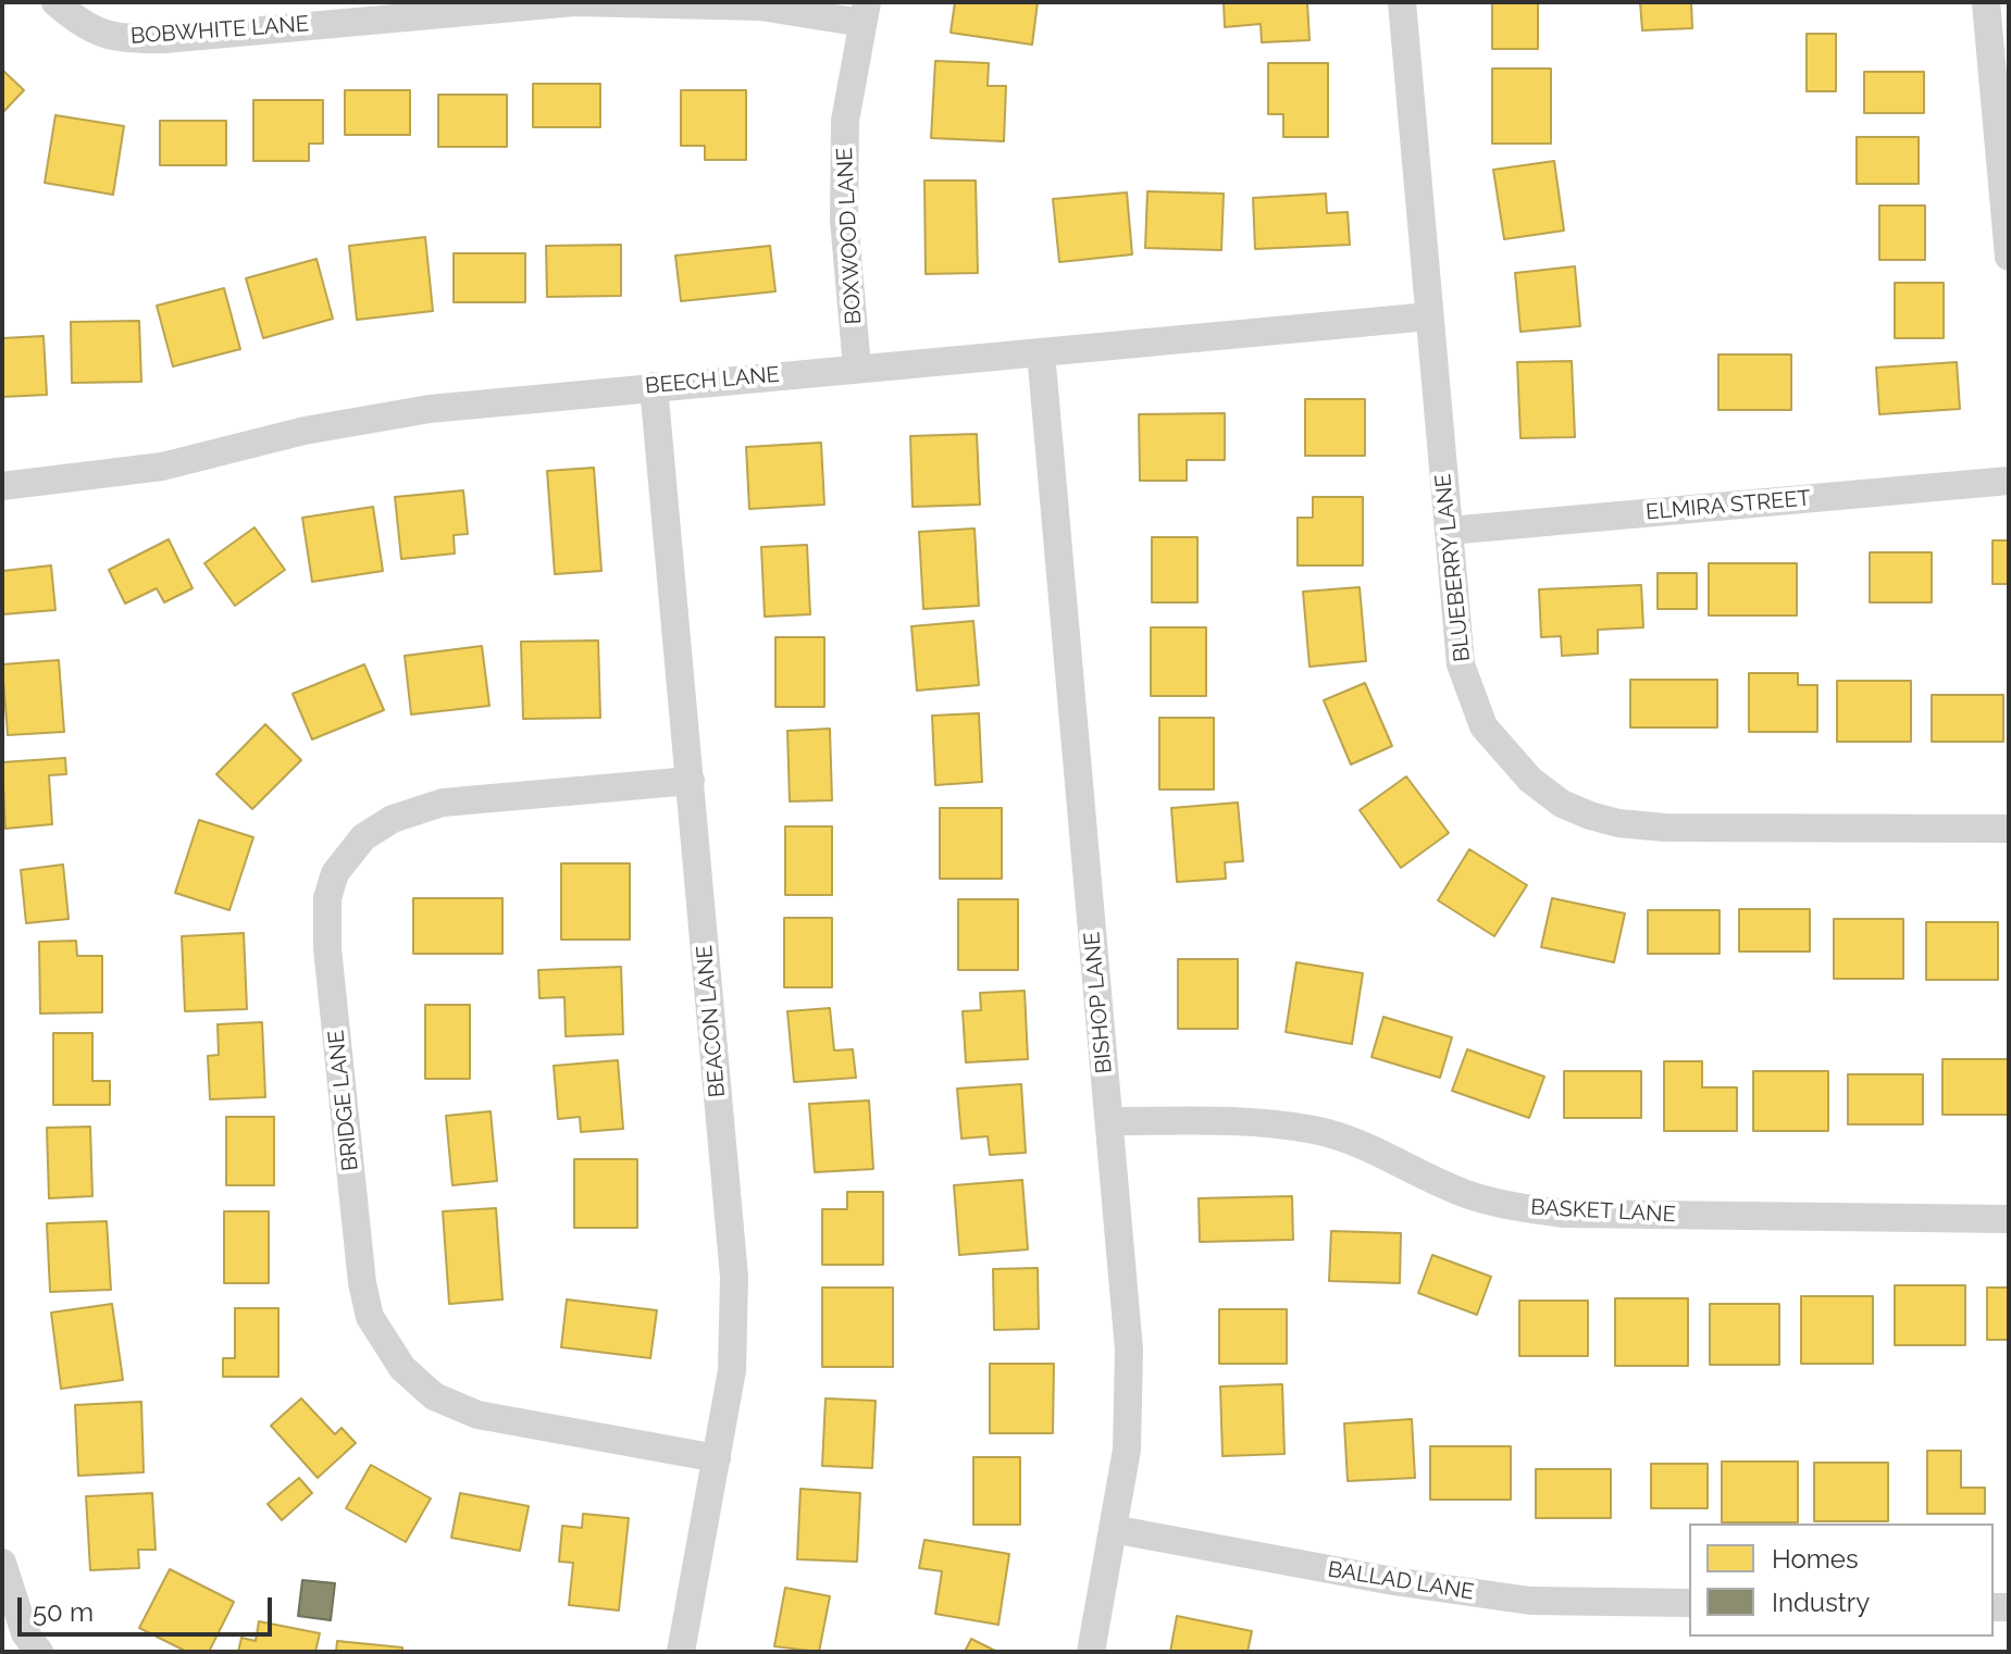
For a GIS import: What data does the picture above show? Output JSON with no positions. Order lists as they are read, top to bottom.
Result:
{
  "streets": {
    "street": [
      "BOBWHITE LANE",
      "BOXWOOD LANE",
      "BEECH LANE",
      "ELMIRA STREET",
      "BLUEBERRY LANE",
      "BISHOP LANE",
      "BEACON LANE",
      "BRIDGE LANE",
      "BASKET LANE",
      "BALLAD LANE"
    ]
  },
  "crossings": [
    ["BOBWHITE LANE", "BOXWOOD LANE"],
    ["BOXWOOD LANE", "BEECH LANE"],
    ["BEECH LANE", "BLUEBERRY LANE"],
    ["BEECH LANE", "BISHOP LANE"],
    ["BEECH LANE", "BEACON LANE"],
    ["ELMIRA STREET", "BLUEBERRY LANE"],
    ["BISHOP LANE", "BASKET LANE"],
    ["BISHOP LANE", "BALLAD LANE"],
    ["BEACON LANE", "BRIDGE LANE"]
  ],
  "legend": ["Homes", "Industry"],
  "scale_bar": "50 m"
}
